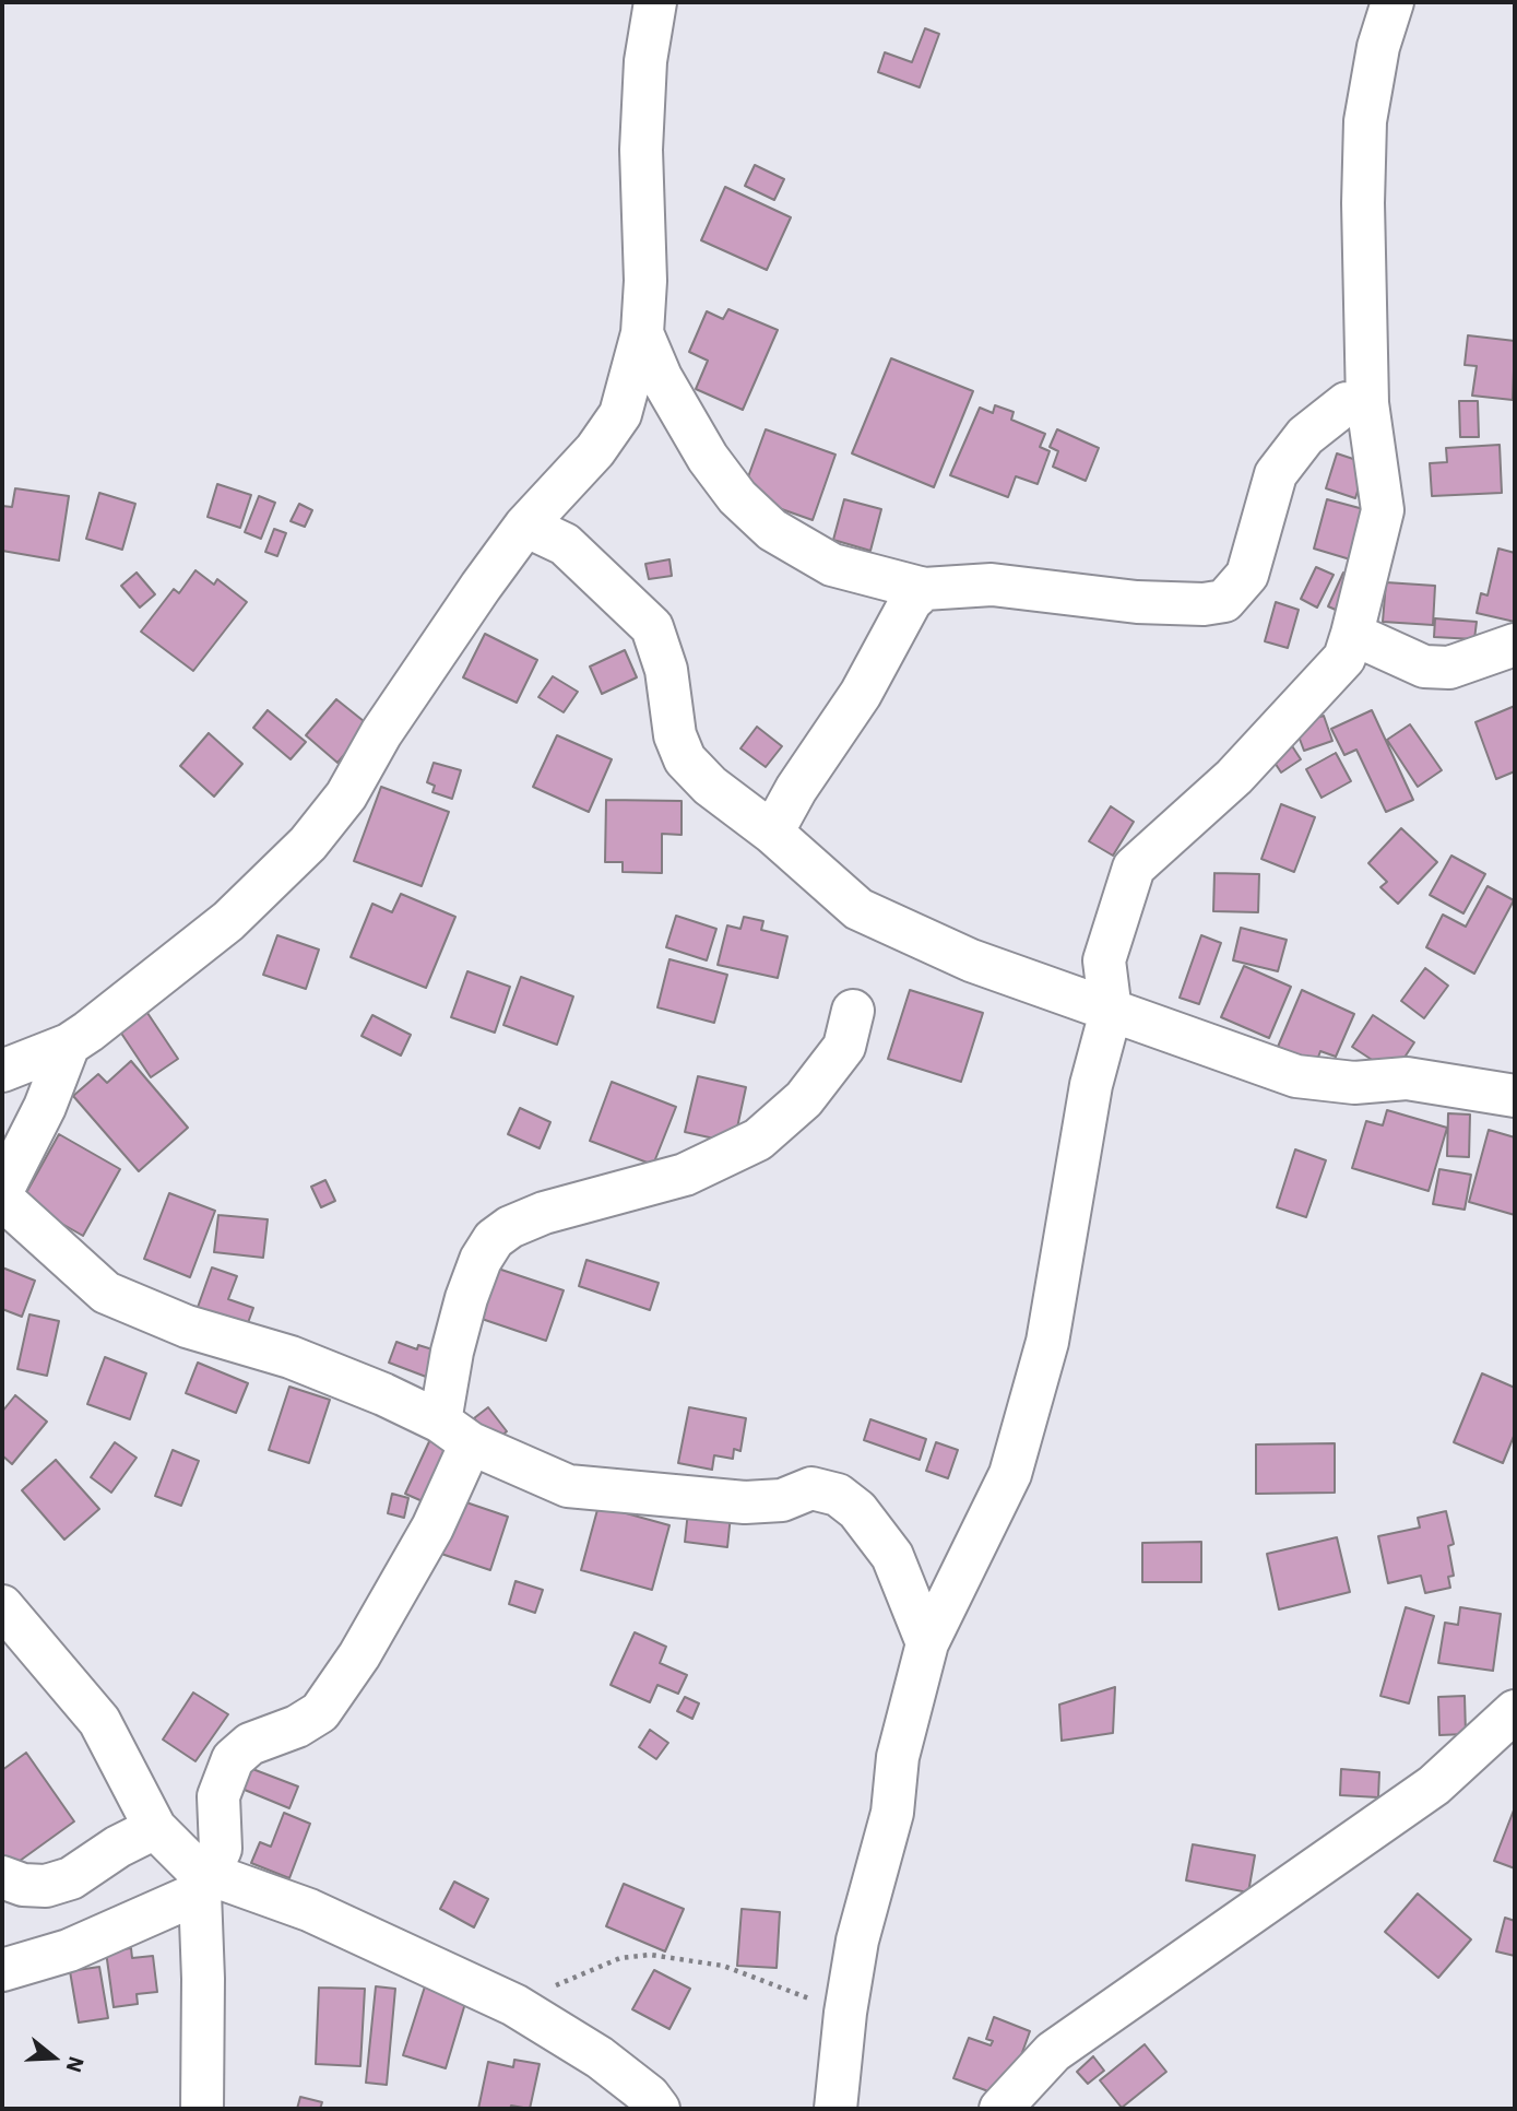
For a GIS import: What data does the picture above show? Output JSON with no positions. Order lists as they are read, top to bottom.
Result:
{
  "north": "right"
}
